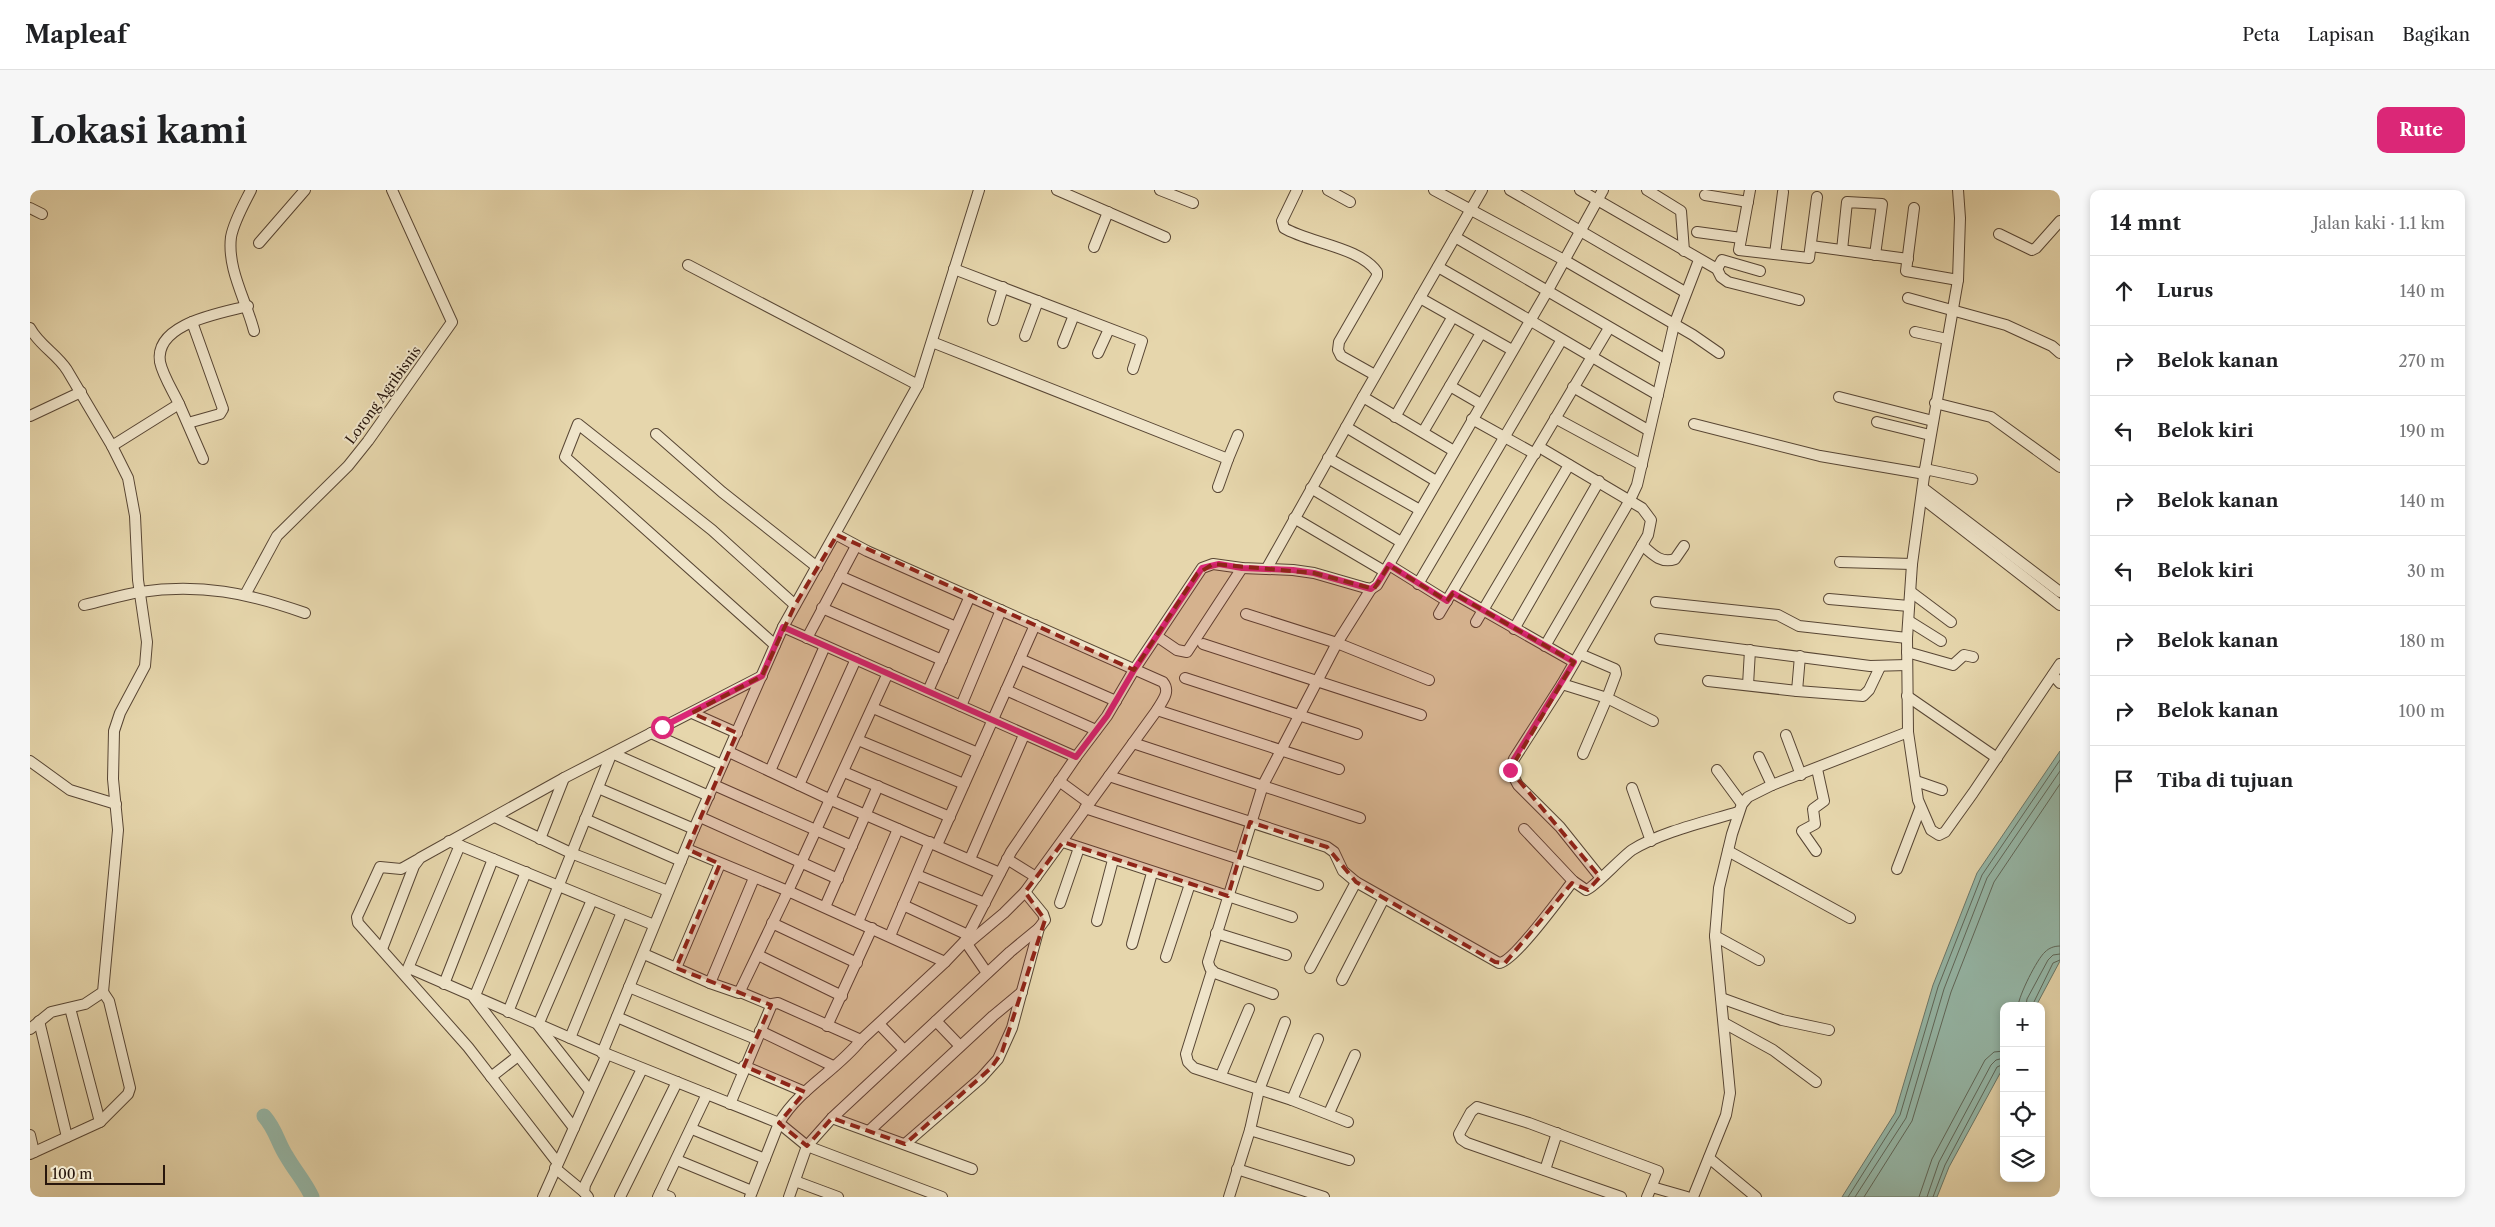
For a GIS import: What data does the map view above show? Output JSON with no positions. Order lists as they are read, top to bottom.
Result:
{
  "streets": {
    "street": ["Lorong Agribisnis"]
  },
  "scale_bar": "100 m",
  "page": {
    "header": "Mapleaf",
    "nav": ["Peta", "Lapisan", "Bagikan"],
    "buttons": "Rute",
    "title": "Lokasi kami",
    "heading": ["14 mnt", "Jalan kaki · 1.1 km"],
    "list": [
      ["Lurus", "140 m"],
      ["Belok kanan", "270 m"],
      ["Belok kiri", "190 m"],
      ["Belok kanan", "140 m"],
      ["Belok kiri", "30 m"],
      ["Belok kanan", "180 m"],
      ["Belok kanan", "100 m"],
      "Tiba di tujuan"
    ],
    "map_buttons": ["+", "−"],
    "scale": "100 m"
  }
}
